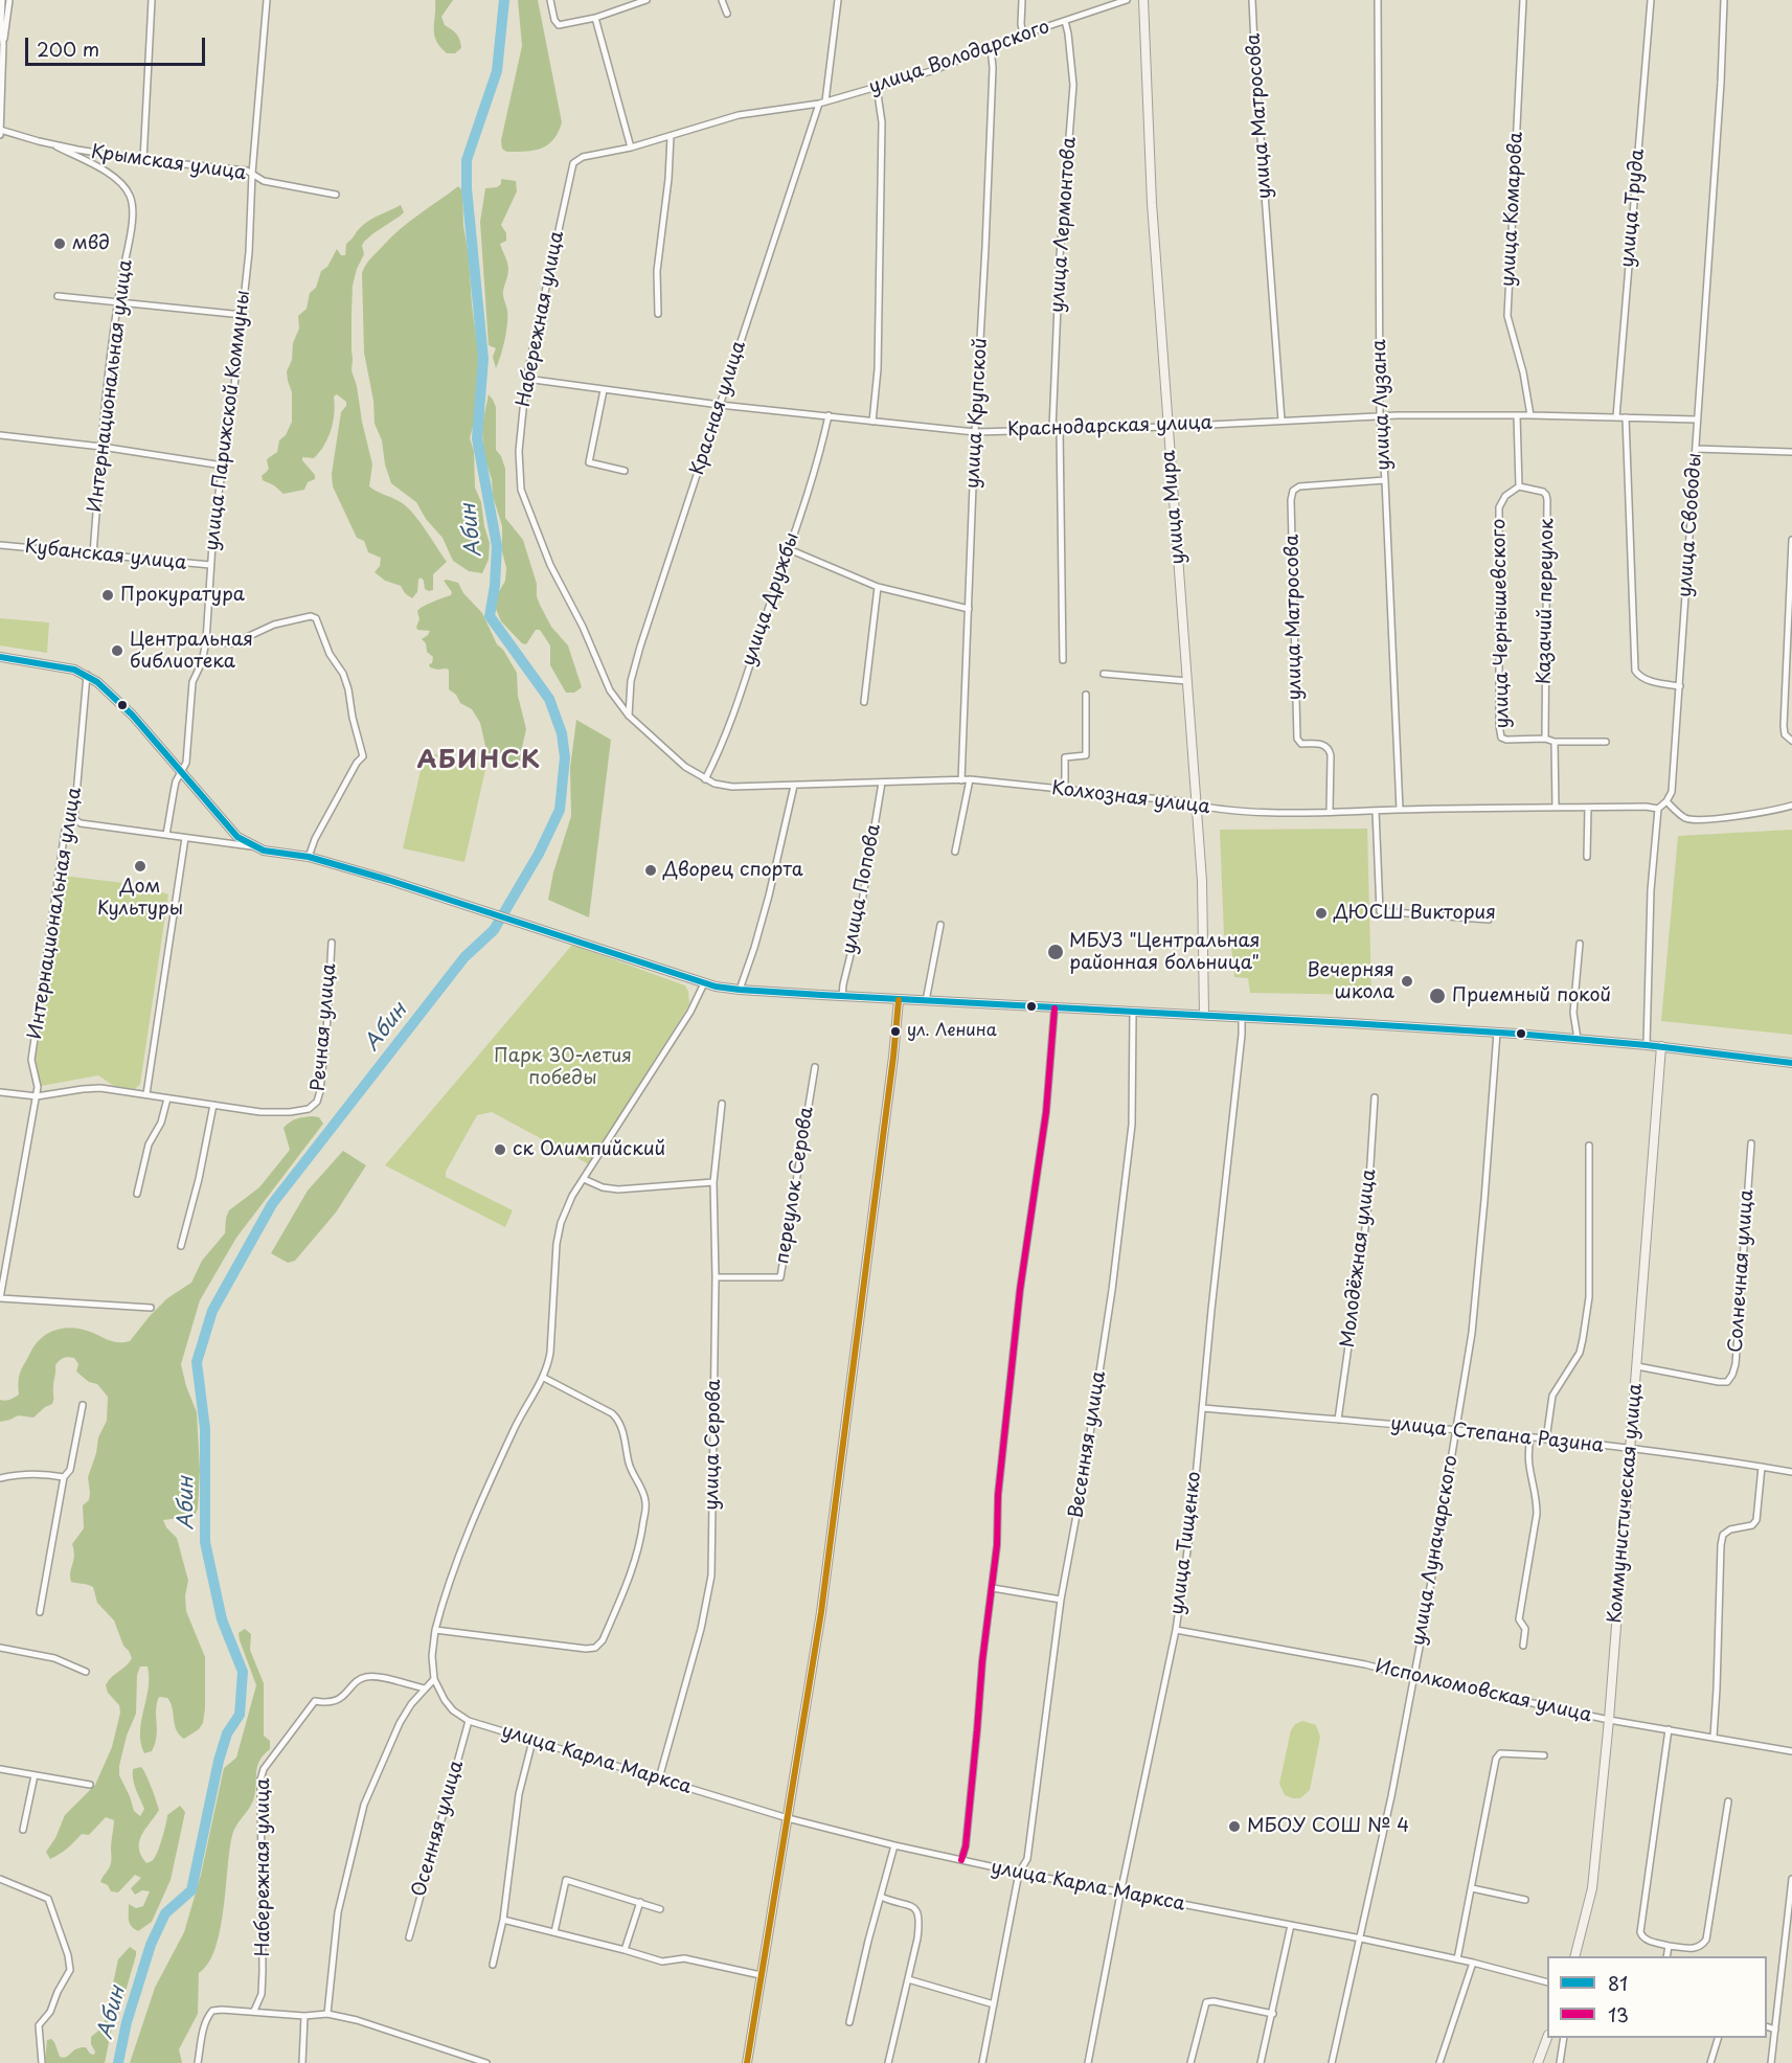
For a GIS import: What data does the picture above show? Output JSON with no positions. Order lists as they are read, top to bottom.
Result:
{
  "streets": {
    "main road": ["улица Мира", "Коммунистическая улица"],
    "street": [
      "улица Володарского",
      "улица Матросова",
      "Крымская улица",
      "улица Труда",
      "улица Комарова",
      "улица Лермонтова",
      "Набережная улица",
      "Интернациональная улица",
      "улица Лузана",
      "Красная улица",
      "улица Крупской",
      "улица Парижской Коммуны",
      "Краснодарская улица",
      "улица Свободы",
      "Кубанская улица",
      "улица Дружбы",
      "Казачий переулок",
      "улица Чернышевского",
      "Колхозная улица",
      "улица Попова",
      "Речная улица",
      "переулок Серова",
      "Молодёжная улица",
      "Солнечная улица",
      "улица Степана Разина",
      "улица Серова",
      "Весенняя улица",
      "улица Тищенко",
      "улица Луначарского",
      "Исполкомовская улица",
      "улица Карла Маркса",
      "Осенняя улица"
    ]
  },
  "crossings": [
    ["улица Володарского", "улица Лермонтова"],
    ["улица Володарского", "Набережная улица"],
    ["улица Володарского", "Красная улица"],
    ["улица Володарского", "улица Крупской"],
    ["улица Матросова", "улица Лузана"],
    ["улица Матросова", "Краснодарская улица"],
    ["улица Матросова", "Колхозная улица"],
    ["Крымская улица", "Интернациональная улица"],
    ["Крымская улица", "улица Парижской Коммуны"],
    ["улица Труда", "Краснодарская улица"],
    ["улица Комарова", "Краснодарская улица"],
    ["улица Лермонтова", "Краснодарская улица"],
    ["Набережная улица", "Красная улица"],
    ["Набережная улица", "Краснодарская улица"],
    ["Набережная улица", "Колхозная улица"],
    ["Интернациональная улица", "Кубанская улица"],
    ["улица Лузана", "Краснодарская улица"],
    ["улица Лузана", "Колхозная улица"],
    ["Красная улица", "Краснодарская улица"],
    ["Красная улица", "Колхозная улица"],
    ["улица Крупской", "Краснодарская улица"],
    ["улица Крупской", "Колхозная улица"],
    ["улица Парижской Коммуны", "Кубанская улица"],
    ["Краснодарская улица", "улица Мира"],
    ["Краснодарская улица", "улица Свободы"],
    ["Краснодарская улица", "улица Дружбы"],
    ["улица Мира", "Колхозная улица"],
    ["улица Дружбы", "Колхозная улица"],
    ["Казачий переулок", "улица Чернышевского"],
    ["Колхозная улица", "улица Попова"],
    ["переулок Серова", "улица Серова"],
    ["Молодёжная улица", "улица Степана Разина"],
    ["Солнечная улица", "Коммунистическая улица"],
    ["улица Степана Разина", "Коммунистическая улица"],
    ["улица Степана Разина", "улица Тищенко"],
    ["улица Степана Разина", "улица Луначарского"],
    ["улица Серова", "улица Карла Маркса"],
    ["Весенняя улица", "улица Карла Маркса"],
    ["Коммунистическая улица", "Исполкомовская улица"],
    ["улица Тищенко", "Исполкомовская улица"],
    ["улица Тищенко", "улица Карла Маркса"],
    ["улица Луначарского", "Исполкомовская улица"],
    ["улица Луначарского", "улица Карла Маркса"],
    ["улица Карла Маркса", "Осенняя улица"]
  ],
  "districts": ["АБИНСК"],
  "water": ["Абин"],
  "parks": ["Парк 30-летия победы"],
  "places": [
    "мвд",
    "Прокуратура",
    "Центральная библиотека",
    "Дом Культуры",
    "Дворец спорта",
    "ДЮСШ Виктория",
    "МБУЗ \"Центральная районная больница\"",
    "Вечерняя школа",
    "Приемный покой",
    "ул. Ленина",
    "ск Олимпийский",
    "МБОУ СОШ № 4"
  ],
  "lines": ["transit line 81", "transit line 13"],
  "legend": ["81", "13"],
  "scale_bar": "200 m"
}
